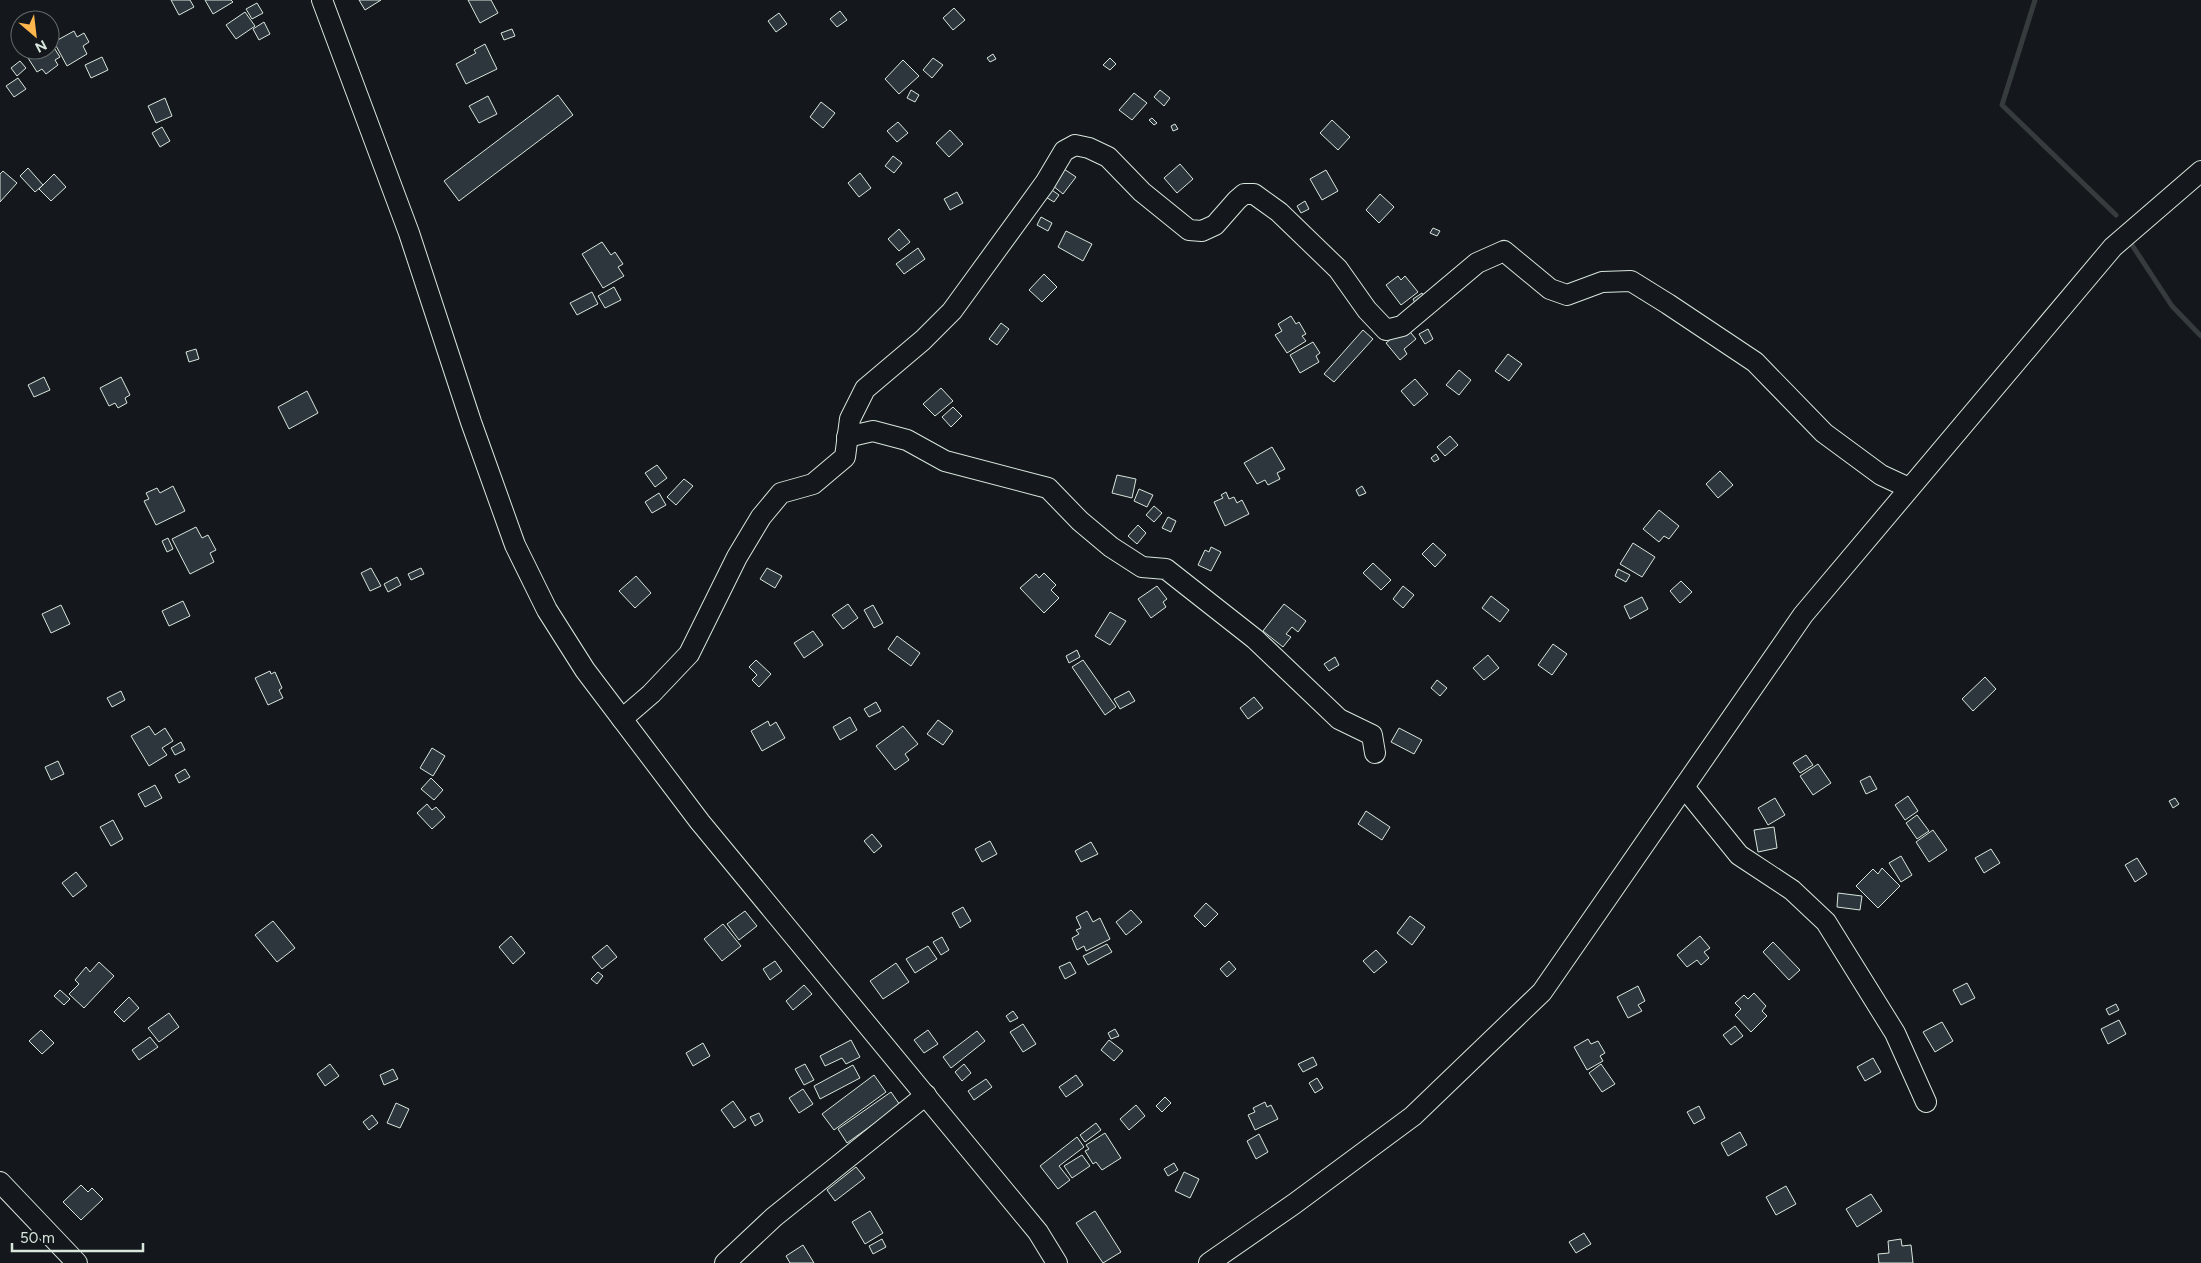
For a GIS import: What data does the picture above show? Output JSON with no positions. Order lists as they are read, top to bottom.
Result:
{
  "scale_bar": "50 m",
  "north": "bottom right"
}
